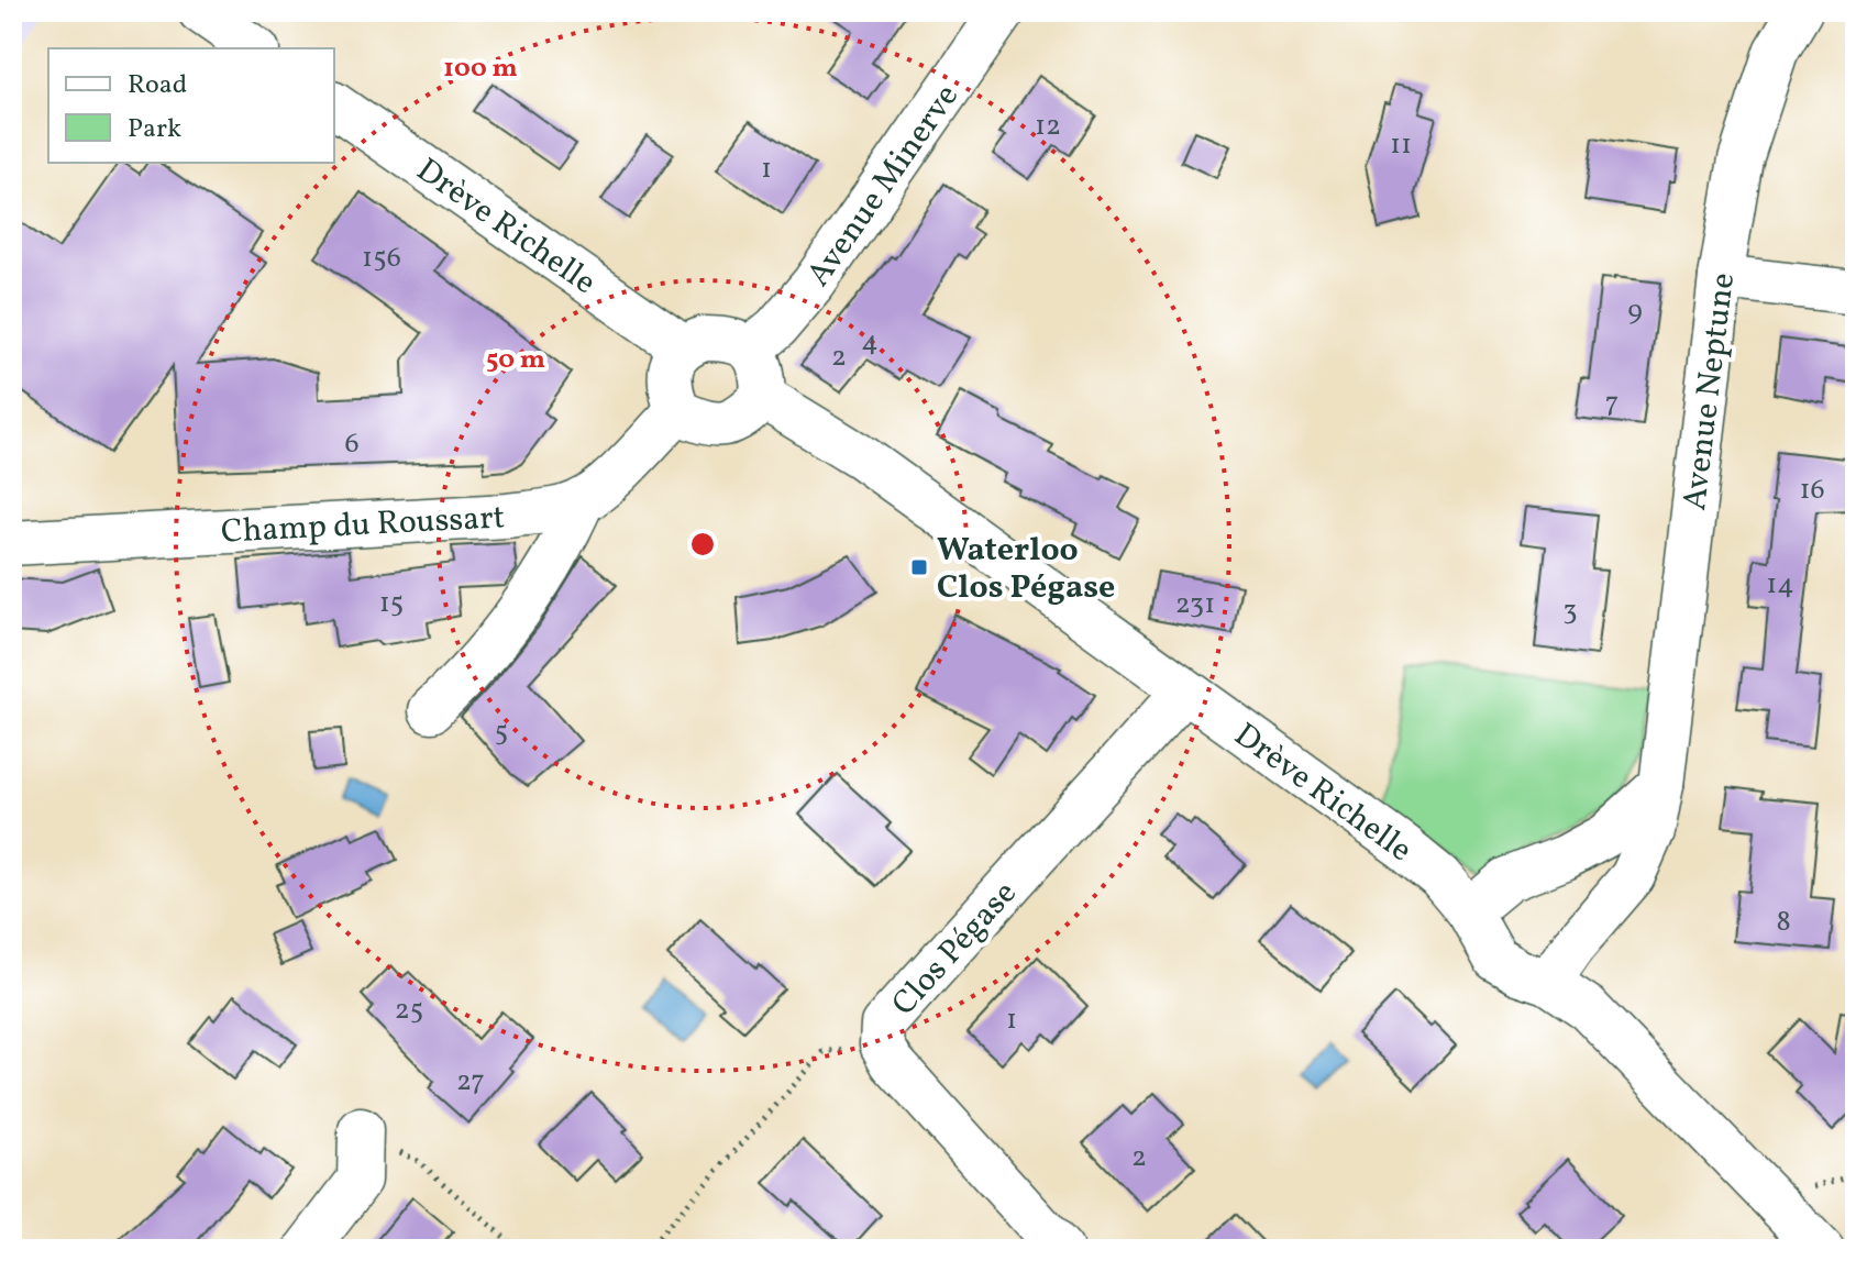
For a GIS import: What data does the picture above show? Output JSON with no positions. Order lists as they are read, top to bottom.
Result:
{
  "streets": {
    "street": [
      "Avenue Minerve",
      "Drève Richelle",
      "Avenue Neptune",
      "Champ du Roussart",
      "Clos Pégase"
    ]
  },
  "crossings": [
    ["Avenue Minerve", "Drève Richelle"],
    ["Avenue Minerve", "Champ du Roussart"],
    ["Drève Richelle", "Avenue Neptune"],
    ["Drève Richelle", "Champ du Roussart"],
    ["Drève Richelle", "Clos Pégase"]
  ],
  "places": {
    "transit": ["Waterloo Clos Pégase"]
  },
  "house_numbers": [
    "12",
    "11",
    "1",
    "156",
    "9",
    "4",
    "2",
    "7",
    "6",
    "16",
    "14",
    "15",
    "231",
    "3",
    "5",
    "8",
    "25",
    "1",
    "27",
    "2"
  ],
  "legend": ["Road", "Park"],
  "rings": ["100 m", "50 m"]
}
